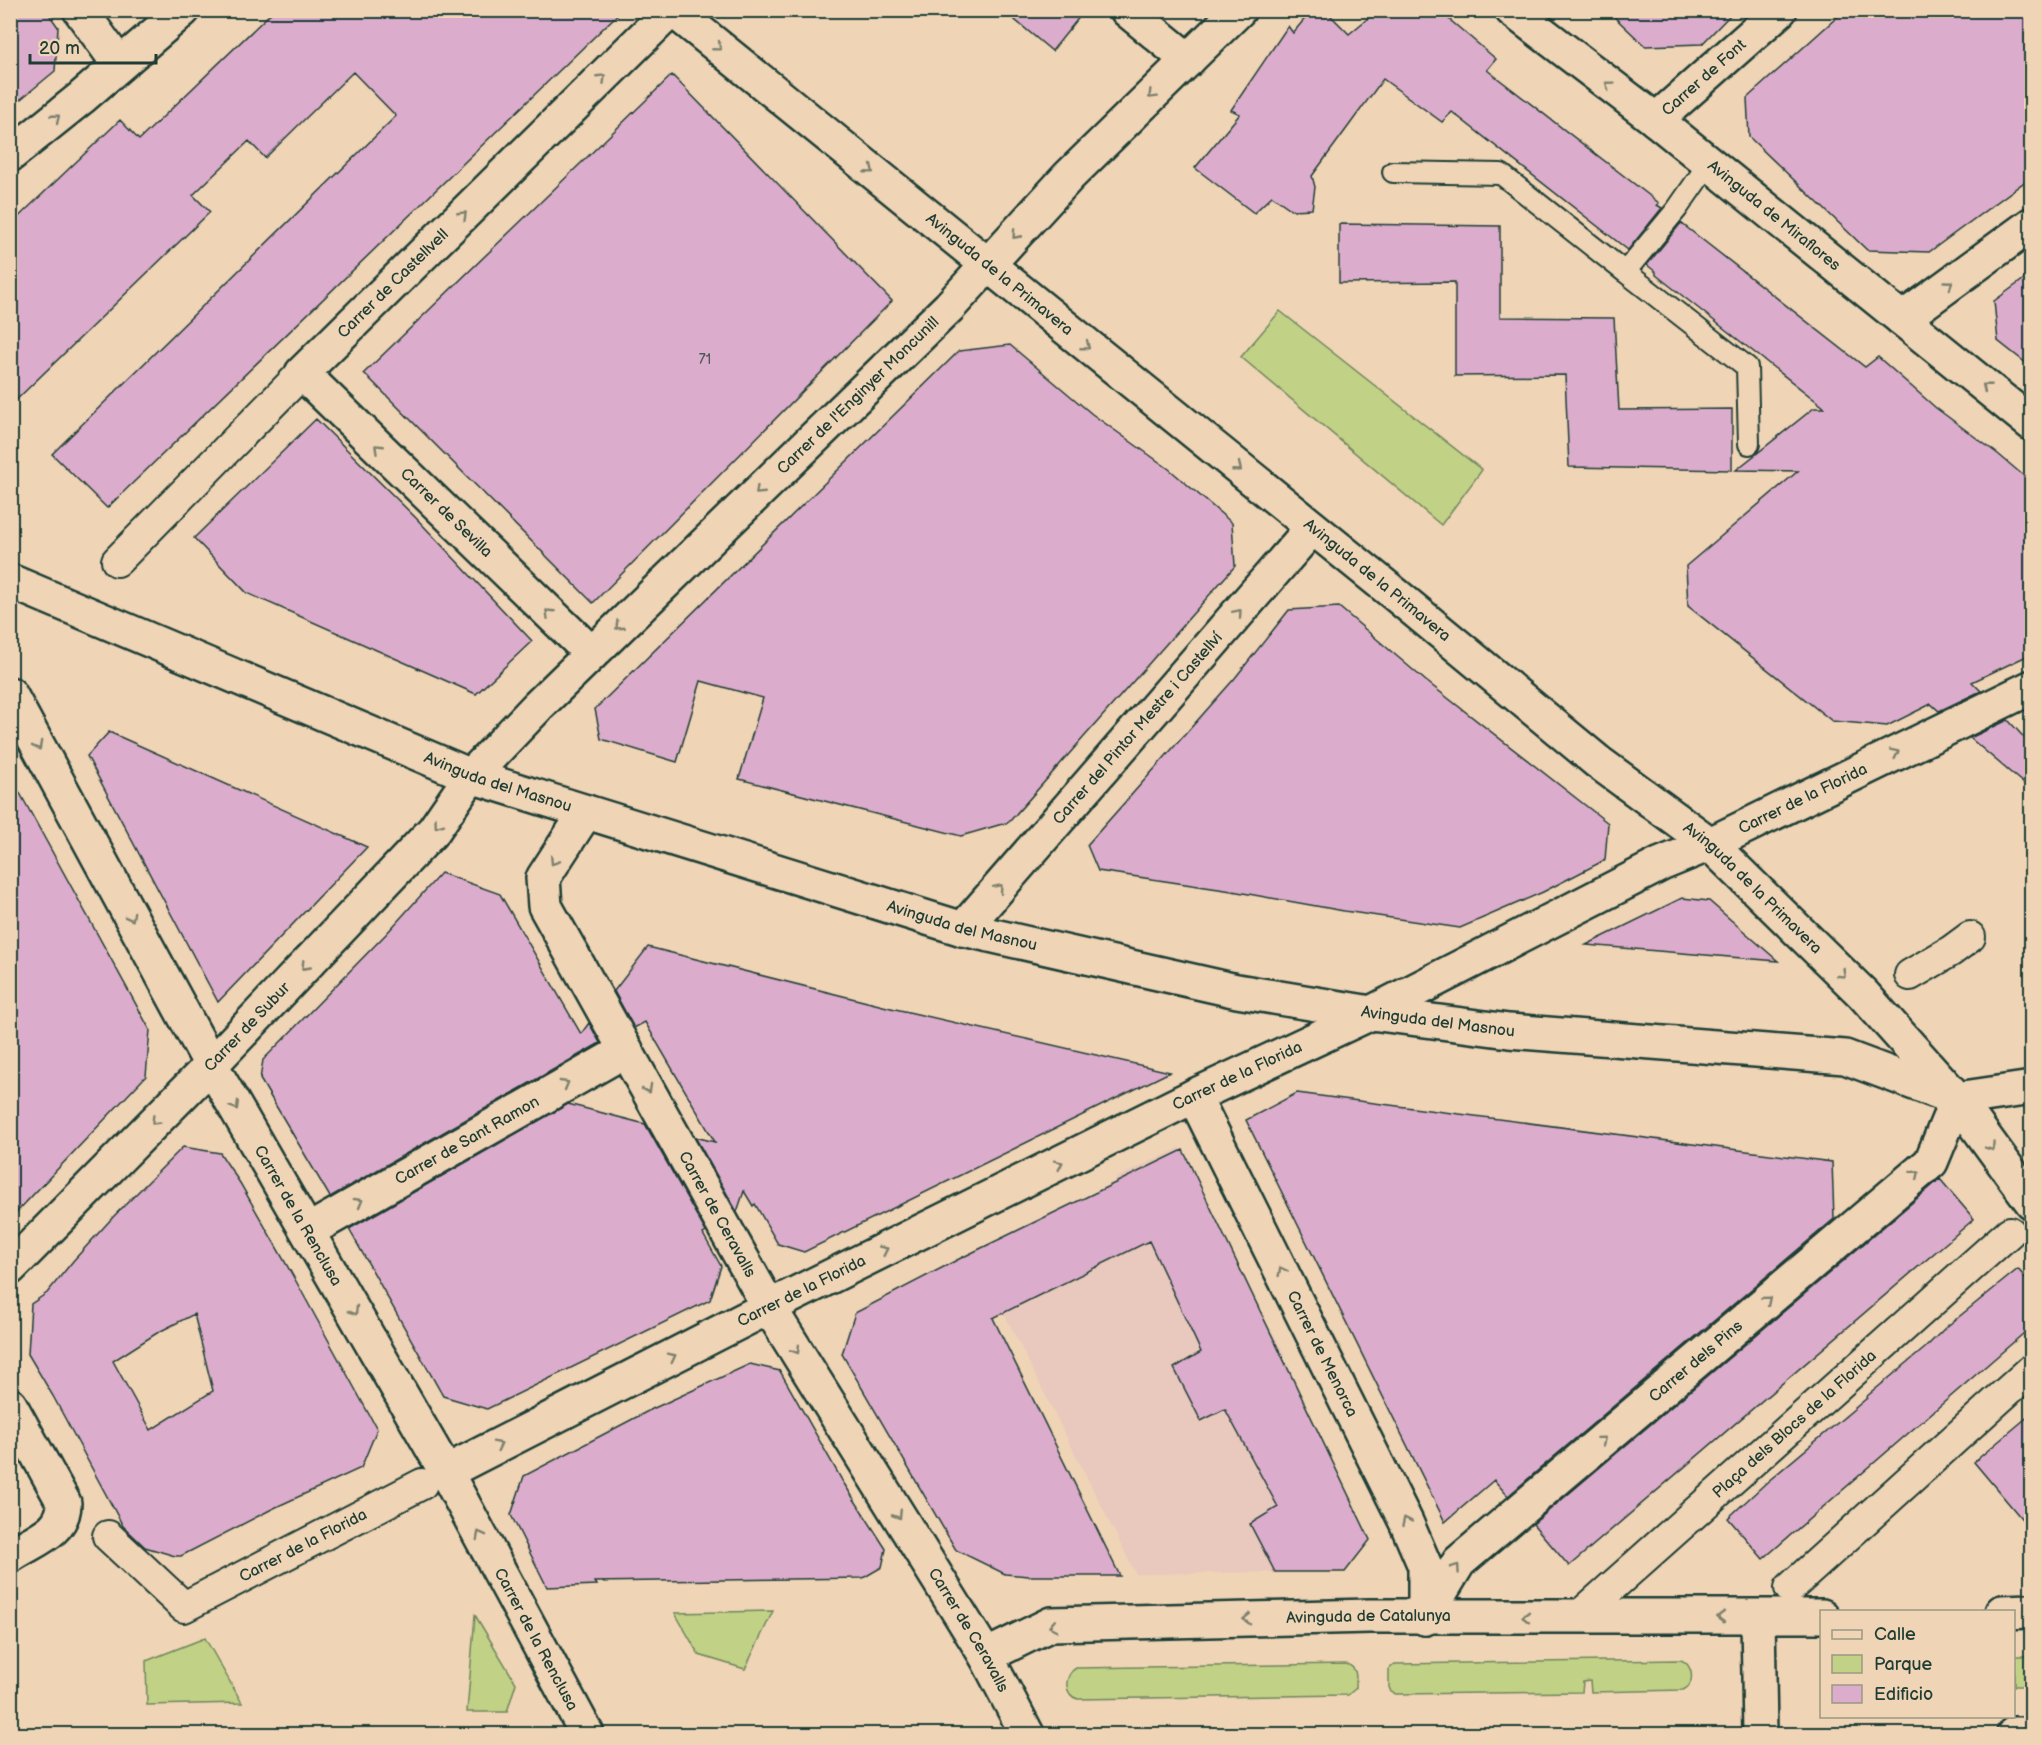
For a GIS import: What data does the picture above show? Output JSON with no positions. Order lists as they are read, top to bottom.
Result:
{
  "streets": {
    "street": [
      "Carrer de Font",
      "Avinguda de Miraflores",
      "Avinguda de la Primavera",
      "Carrer de Castellvell",
      "Carrer de l'Enginyer Moncunill",
      "Carrer de Sevilla",
      "Carrer del Pintor Mestre i Castellví",
      "Avinguda del Masnou",
      "Carrer de la Florida",
      "Carrer de Subur",
      "Carrer de Sant Ramon",
      "Carrer de la Renclusa",
      "Carrer de Ceravalls",
      "Carrer de Menorca",
      "Carrer dels Pins",
      "Plaça dels Blocs de la Florida",
      "Avinguda de Catalunya"
    ]
  },
  "crossings": [
    ["Carrer de Font", "Avinguda de Miraflores"],
    ["Avinguda de la Primavera", "Carrer de Castellvell"],
    ["Avinguda de la Primavera", "Carrer de l'Enginyer Moncunill"],
    ["Avinguda de la Primavera", "Carrer del Pintor Mestre i Castellví"],
    ["Avinguda de la Primavera", "Avinguda del Masnou"],
    ["Avinguda de la Primavera", "Carrer de la Florida"],
    ["Avinguda de la Primavera", "Carrer dels Pins"],
    ["Carrer de Castellvell", "Carrer de Sevilla"],
    ["Carrer de l'Enginyer Moncunill", "Carrer de Sevilla"],
    ["Carrer de l'Enginyer Moncunill", "Avinguda del Masnou"],
    ["Carrer de l'Enginyer Moncunill", "Carrer de Subur"],
    ["Carrer del Pintor Mestre i Castellví", "Avinguda del Masnou"],
    ["Avinguda del Masnou", "Carrer de la Florida"],
    ["Avinguda del Masnou", "Carrer de Subur"],
    ["Avinguda del Masnou", "Carrer de Ceravalls"],
    ["Avinguda del Masnou", "Carrer dels Pins"],
    ["Carrer de la Florida", "Carrer de la Renclusa"],
    ["Carrer de la Florida", "Carrer de Ceravalls"],
    ["Carrer de la Florida", "Carrer de Menorca"],
    ["Carrer de Subur", "Carrer de la Renclusa"],
    ["Carrer de Sant Ramon", "Carrer de la Renclusa"],
    ["Carrer de Sant Ramon", "Carrer de Ceravalls"],
    ["Carrer de Ceravalls", "Avinguda de Catalunya"],
    ["Carrer de Menorca", "Carrer dels Pins"],
    ["Carrer de Menorca", "Avinguda de Catalunya"],
    ["Carrer dels Pins", "Avinguda de Catalunya"],
    ["Plaça dels Blocs de la Florida", "Avinguda de Catalunya"]
  ],
  "one_way": [
    "Avinguda de Miraflores",
    "Avinguda de la Primavera",
    "Carrer de Castellvell",
    "Carrer de l'Enginyer Moncunill",
    "Carrer de Sevilla",
    "Carrer del Pintor Mestre i Castellví",
    "Carrer de la Florida",
    "Carrer de Subur",
    "Carrer de Sant Ramon",
    "Carrer de Ceravalls",
    "Carrer de Menorca",
    "Avinguda de Catalunya"
  ],
  "house_numbers": ["71"],
  "legend": ["Calle", "Parque", "Edificio"],
  "scale_bar": "20 m"
}
